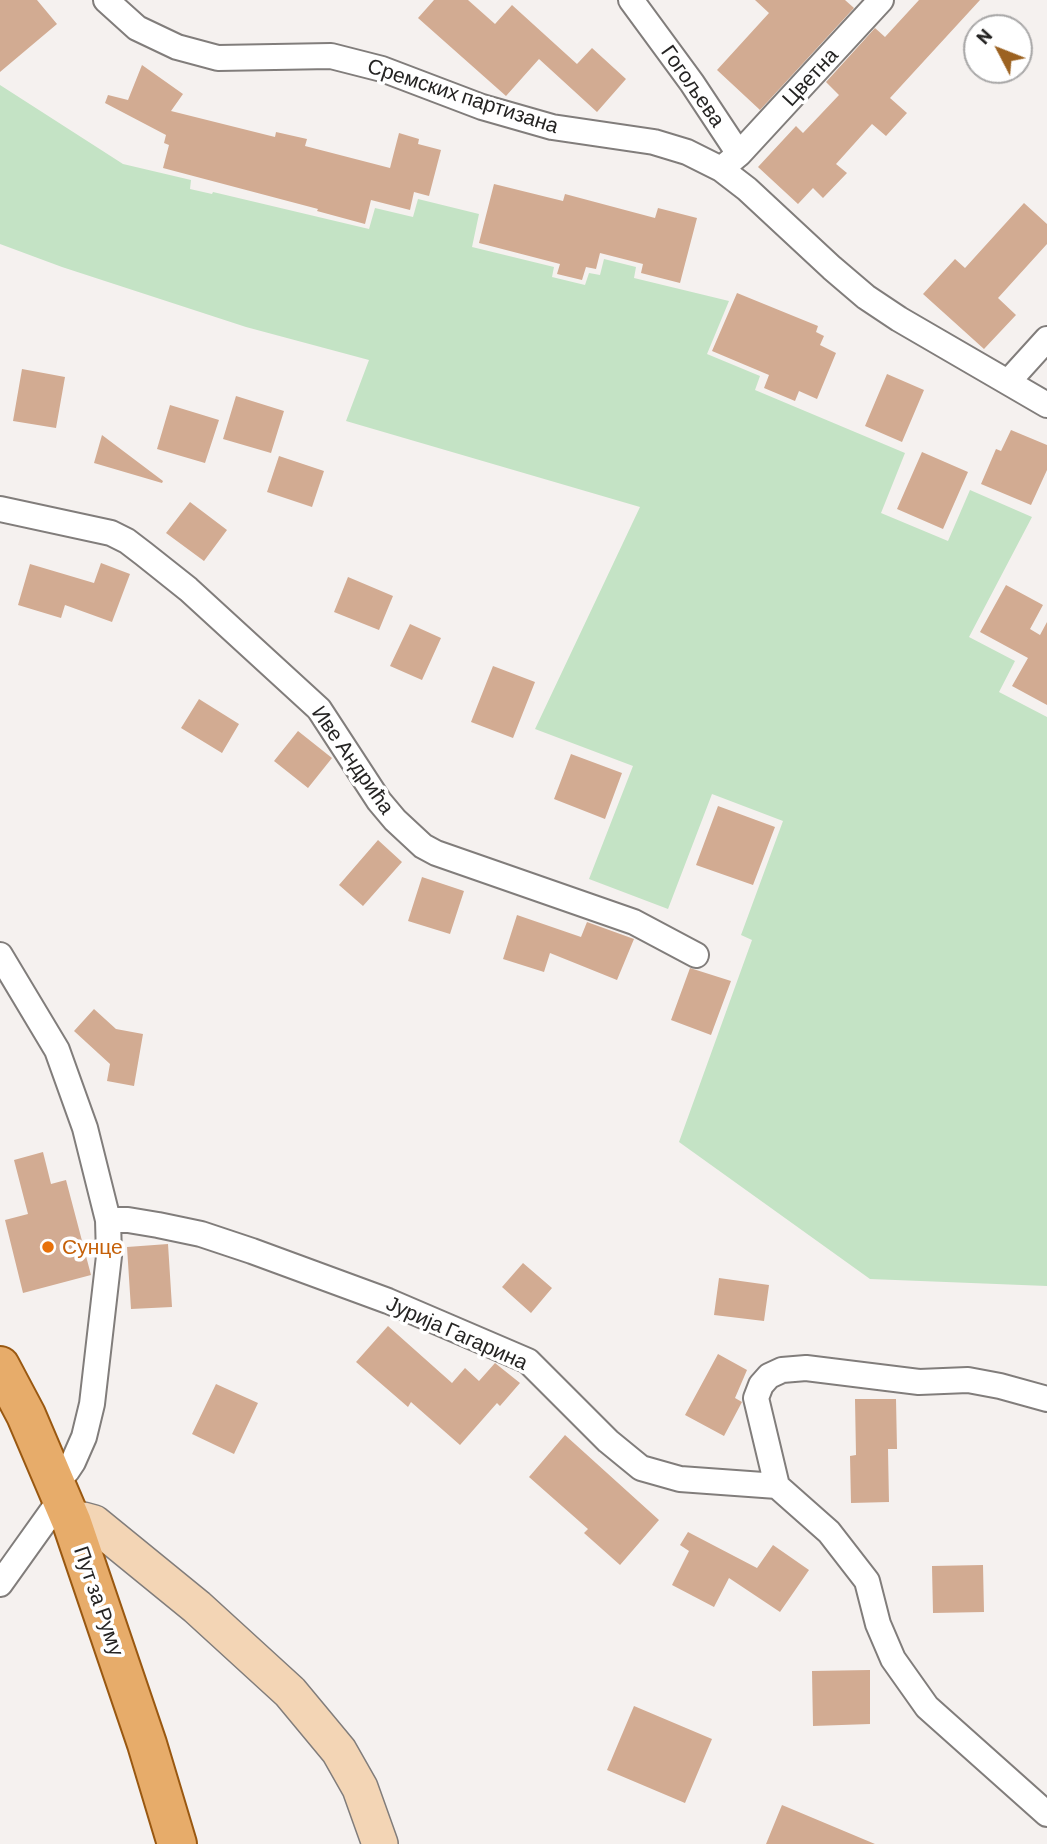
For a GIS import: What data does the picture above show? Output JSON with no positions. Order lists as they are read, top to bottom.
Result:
{
  "streets": {
    "main road": ["Пут за Руму"],
    "street": [
      "Цветна",
      "Гогољева",
      "Сремских партизана",
      "Иве Андрића",
      "Јурија Гагарина"
    ]
  },
  "crossings": [
    ["Цветна", "Гогољева"],
    ["Цветна", "Сремских партизана"],
    ["Гогољева", "Сремских партизана"]
  ],
  "places": ["Сунце"],
  "north": "top left"
}
